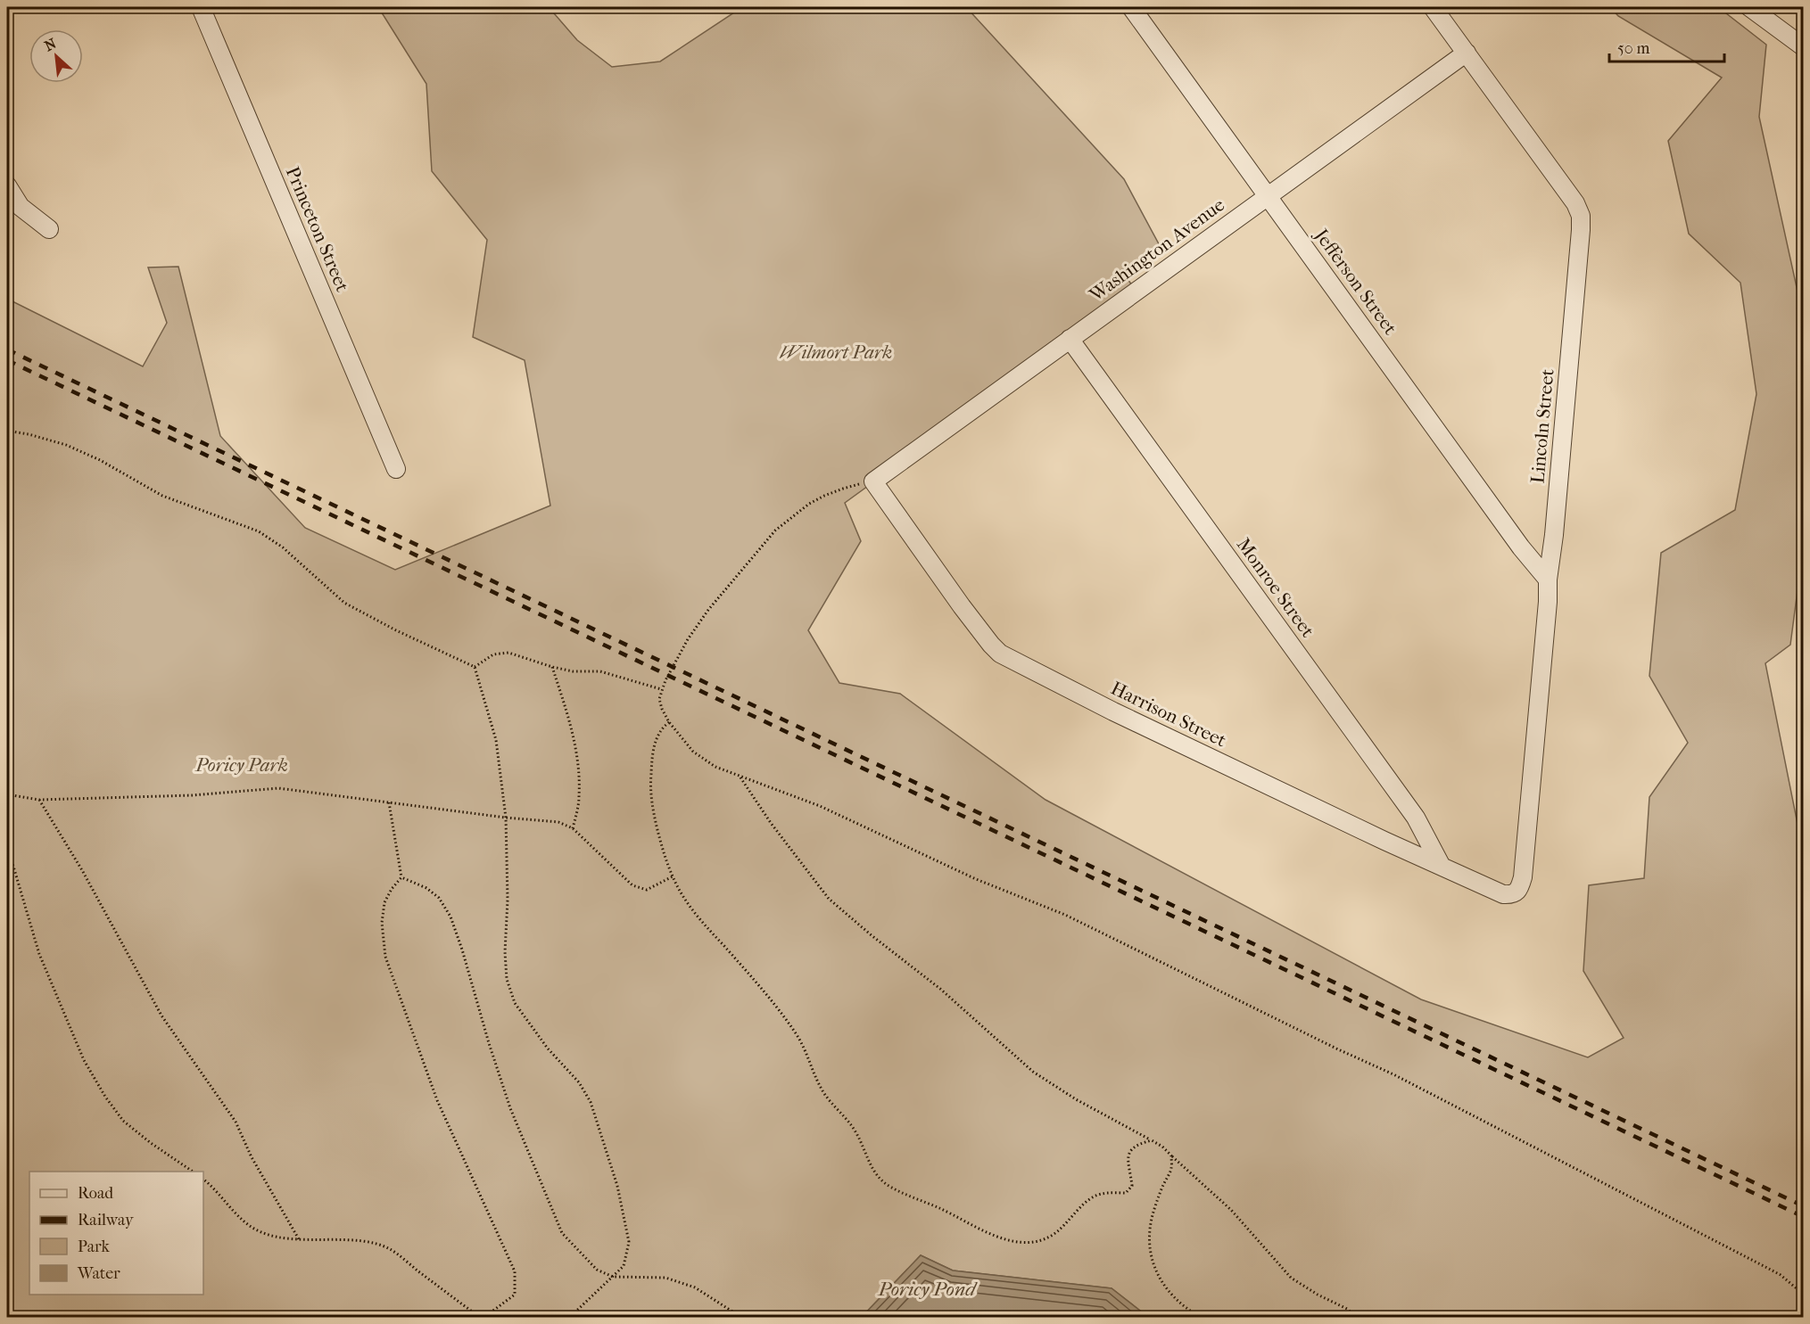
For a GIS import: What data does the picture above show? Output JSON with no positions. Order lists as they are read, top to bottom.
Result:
{
  "streets": {
    "street": [
      "Princeton Street",
      "Washington Avenue",
      "Jefferson Street",
      "Lincoln Street",
      "Monroe Street",
      "Harrison Street"
    ]
  },
  "crossings": [
    ["Washington Avenue", "Jefferson Street"],
    ["Washington Avenue", "Lincoln Street"],
    ["Washington Avenue", "Monroe Street"],
    ["Washington Avenue", "Harrison Street"],
    ["Jefferson Street", "Lincoln Street"],
    ["Lincoln Street", "Harrison Street"],
    ["Monroe Street", "Harrison Street"]
  ],
  "water": ["Poricy Pond"],
  "parks": ["Wilmort Park", "Poricy Park"],
  "legend": [
    "Road",
    "Railway",
    "Park",
    "Water"
  ],
  "scale_bar": "50 m",
  "north": "top left"
}
